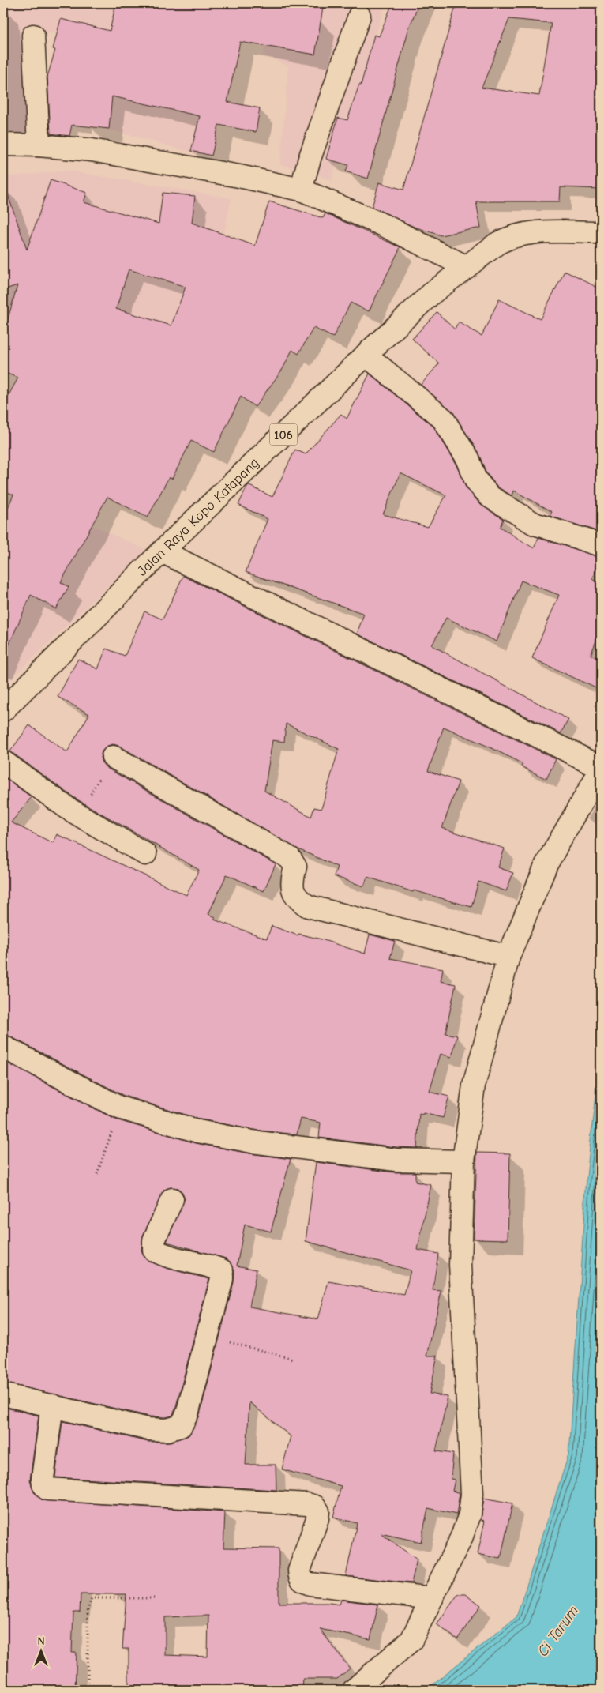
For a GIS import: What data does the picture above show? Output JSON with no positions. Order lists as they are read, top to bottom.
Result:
{
  "streets": {
    "street": ["106", "Jalan Raya Kopo Katapang"]
  },
  "water": ["Ci Tarum"],
  "north": "top"
}
